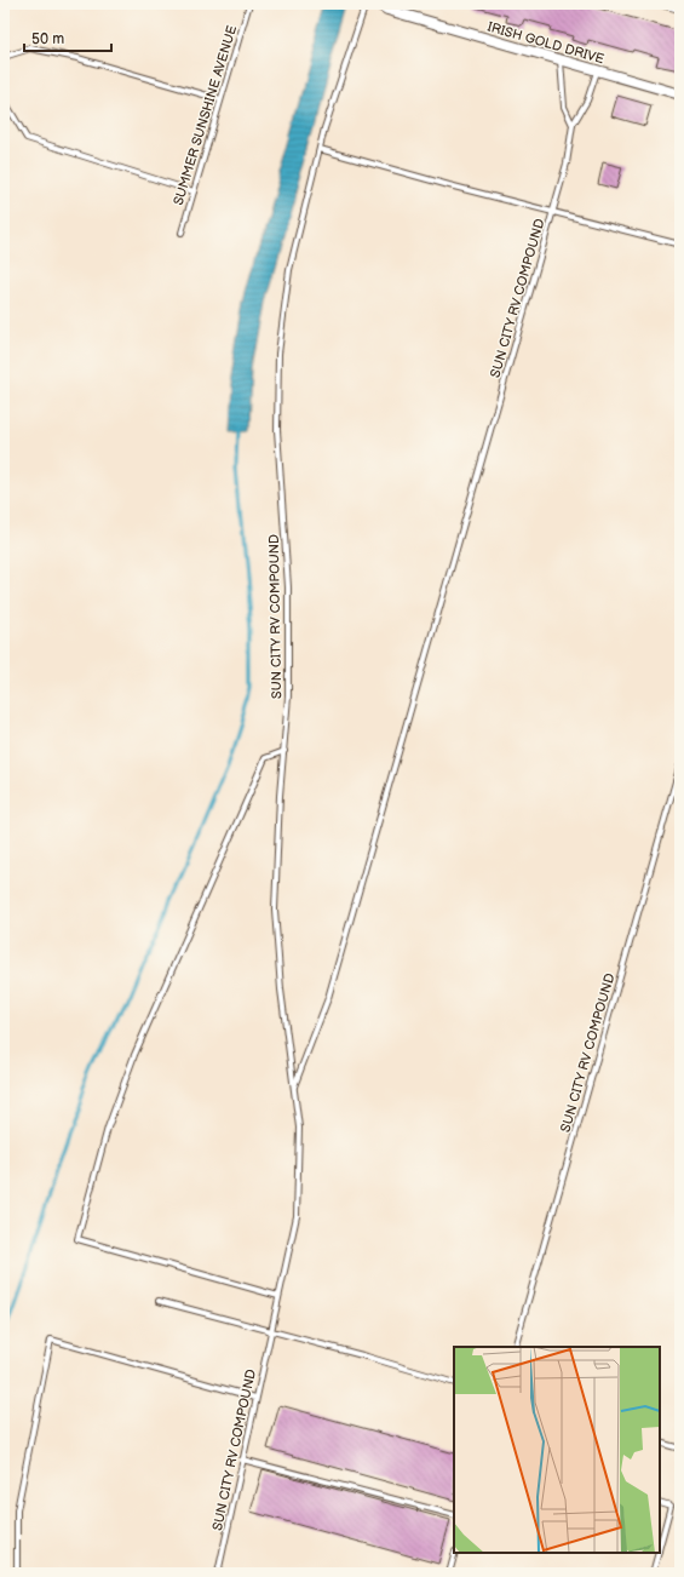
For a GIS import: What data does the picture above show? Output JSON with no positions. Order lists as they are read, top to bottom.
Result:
{
  "streets": {
    "street": ["IRISH GOLD DRIVE"],
    "lane": ["SUMMER SUNSHINE AVENUE", "SUN CITY RV COMPOUND"]
  },
  "scale_bar": "50 m"
}
